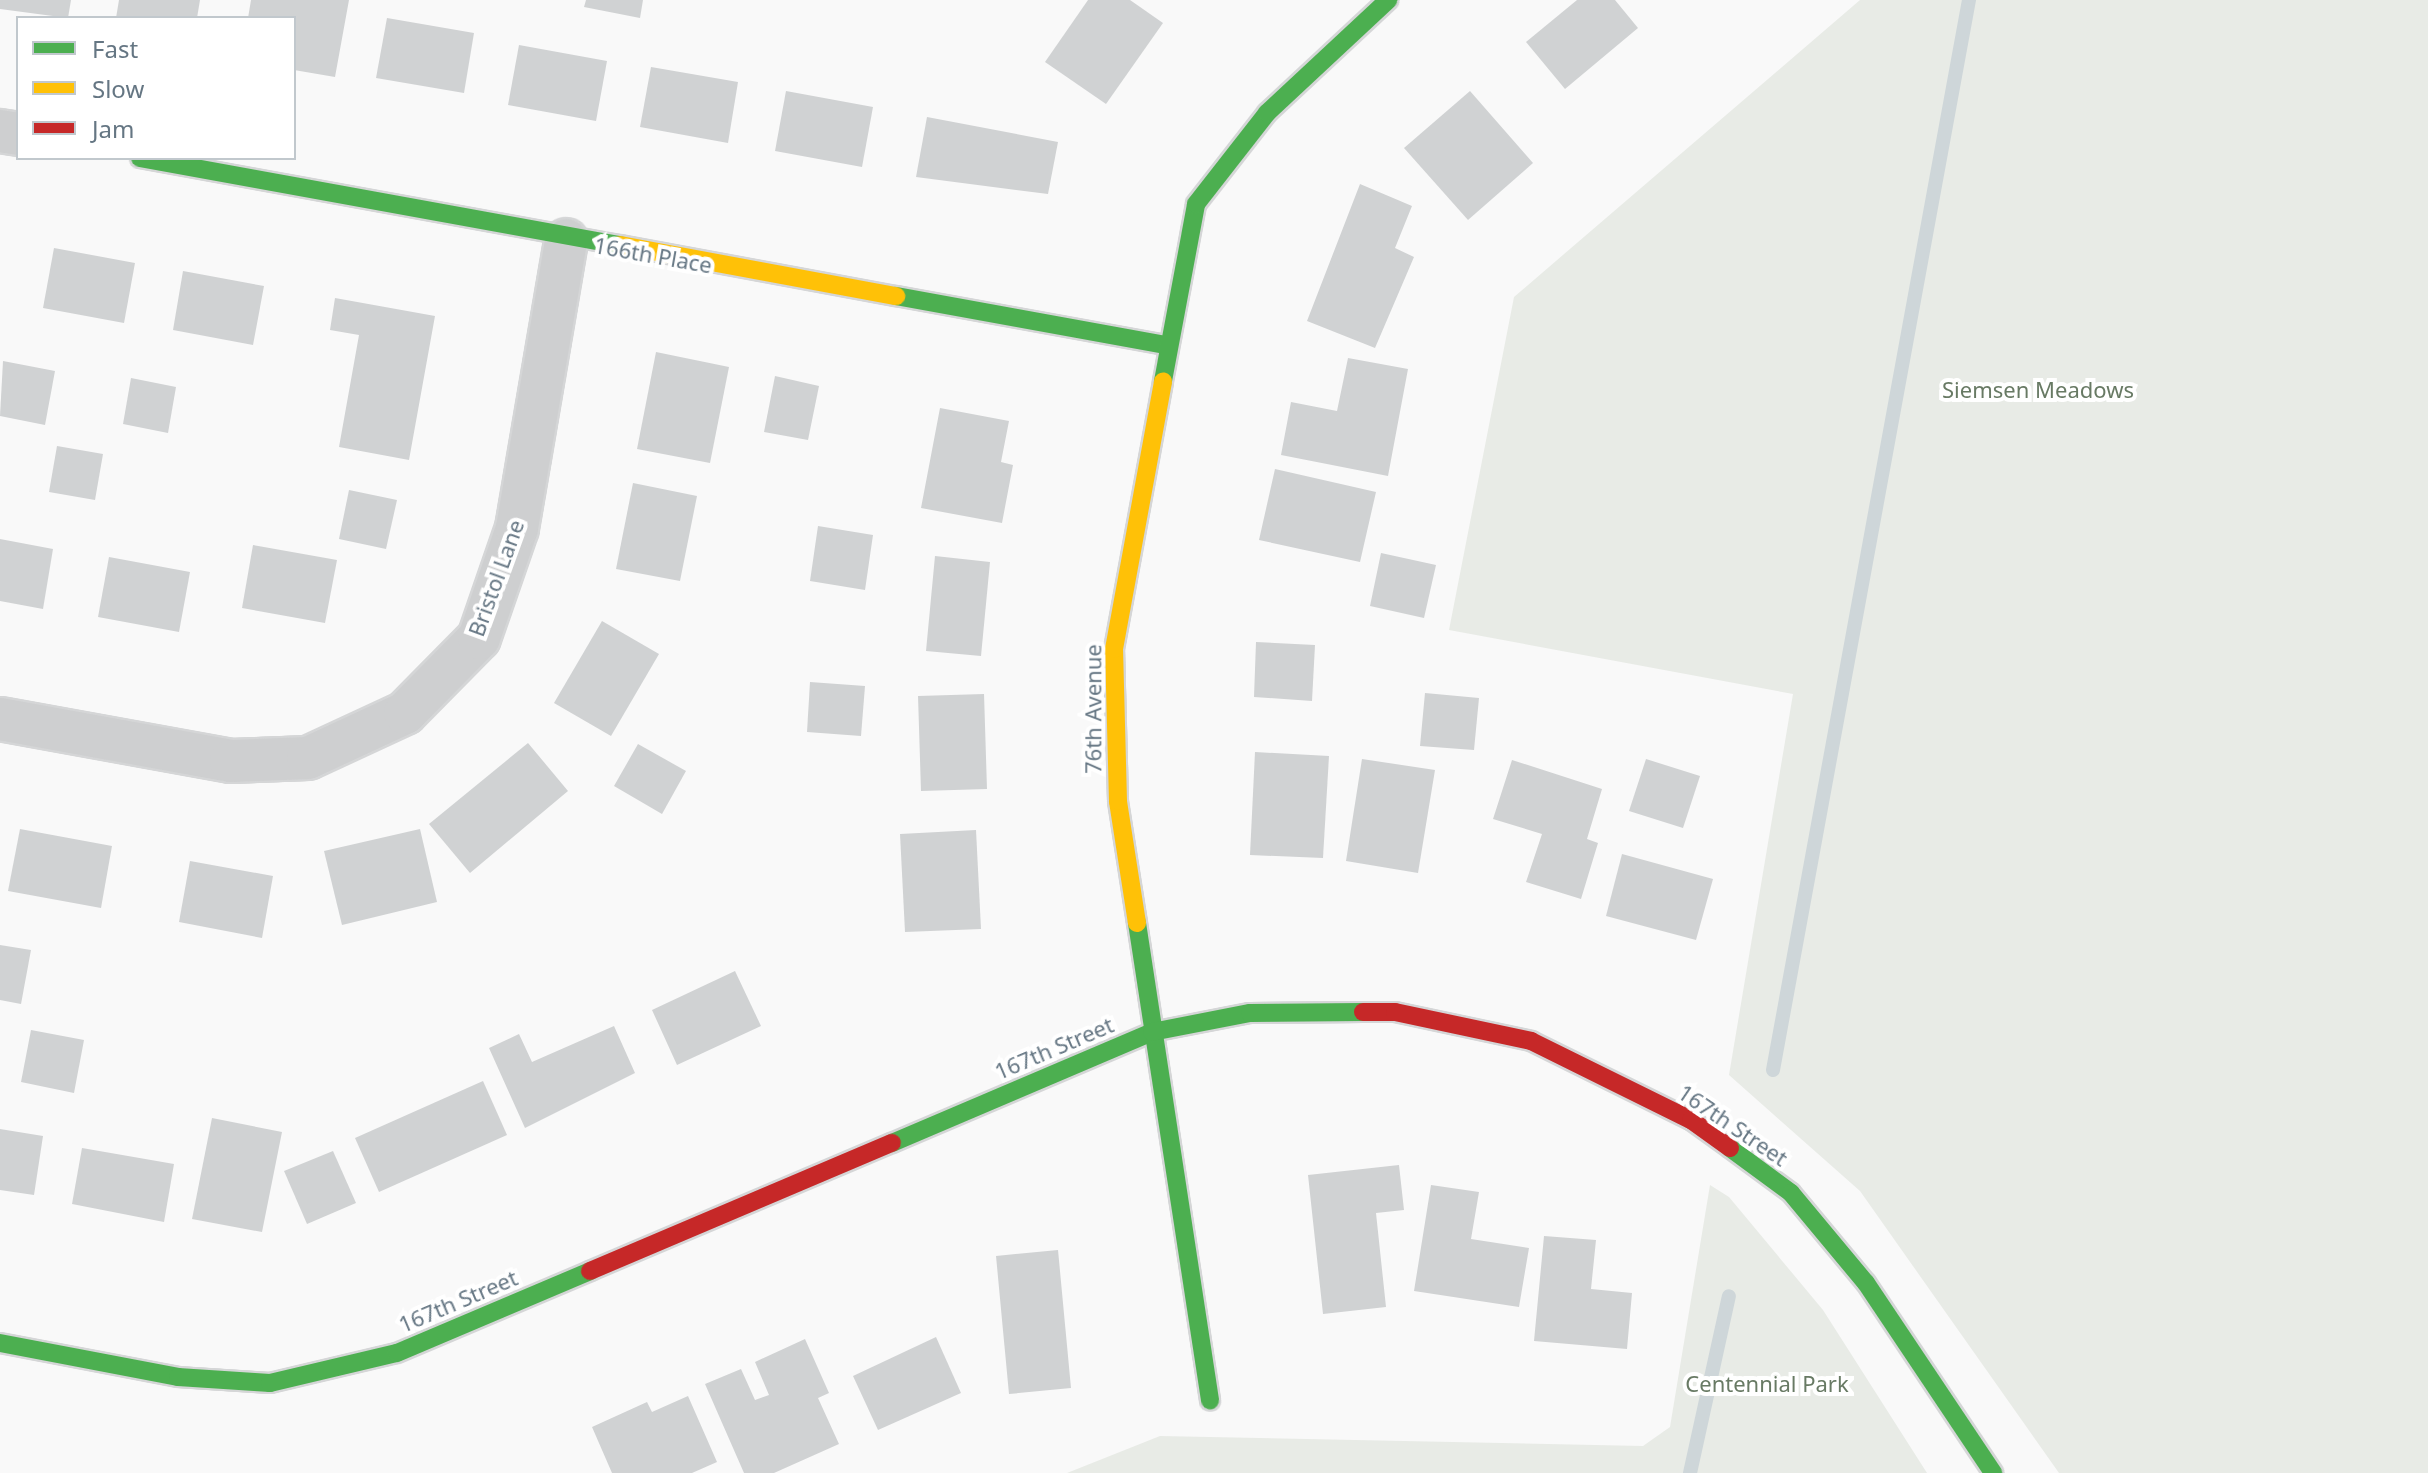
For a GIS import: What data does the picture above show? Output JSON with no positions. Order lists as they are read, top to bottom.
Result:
{
  "streets": {
    "street": [
      "166th Place",
      "Bristol Lane",
      "76th Avenue",
      "167th Street"
    ]
  },
  "crossings": [
    ["166th Place", "Bristol Lane"],
    ["166th Place", "76th Avenue"],
    ["76th Avenue", "167th Street"]
  ],
  "parks": ["Siemsen Meadows", "Centennial Park"],
  "legend": ["Fast", "Slow", "Jam"]
}
